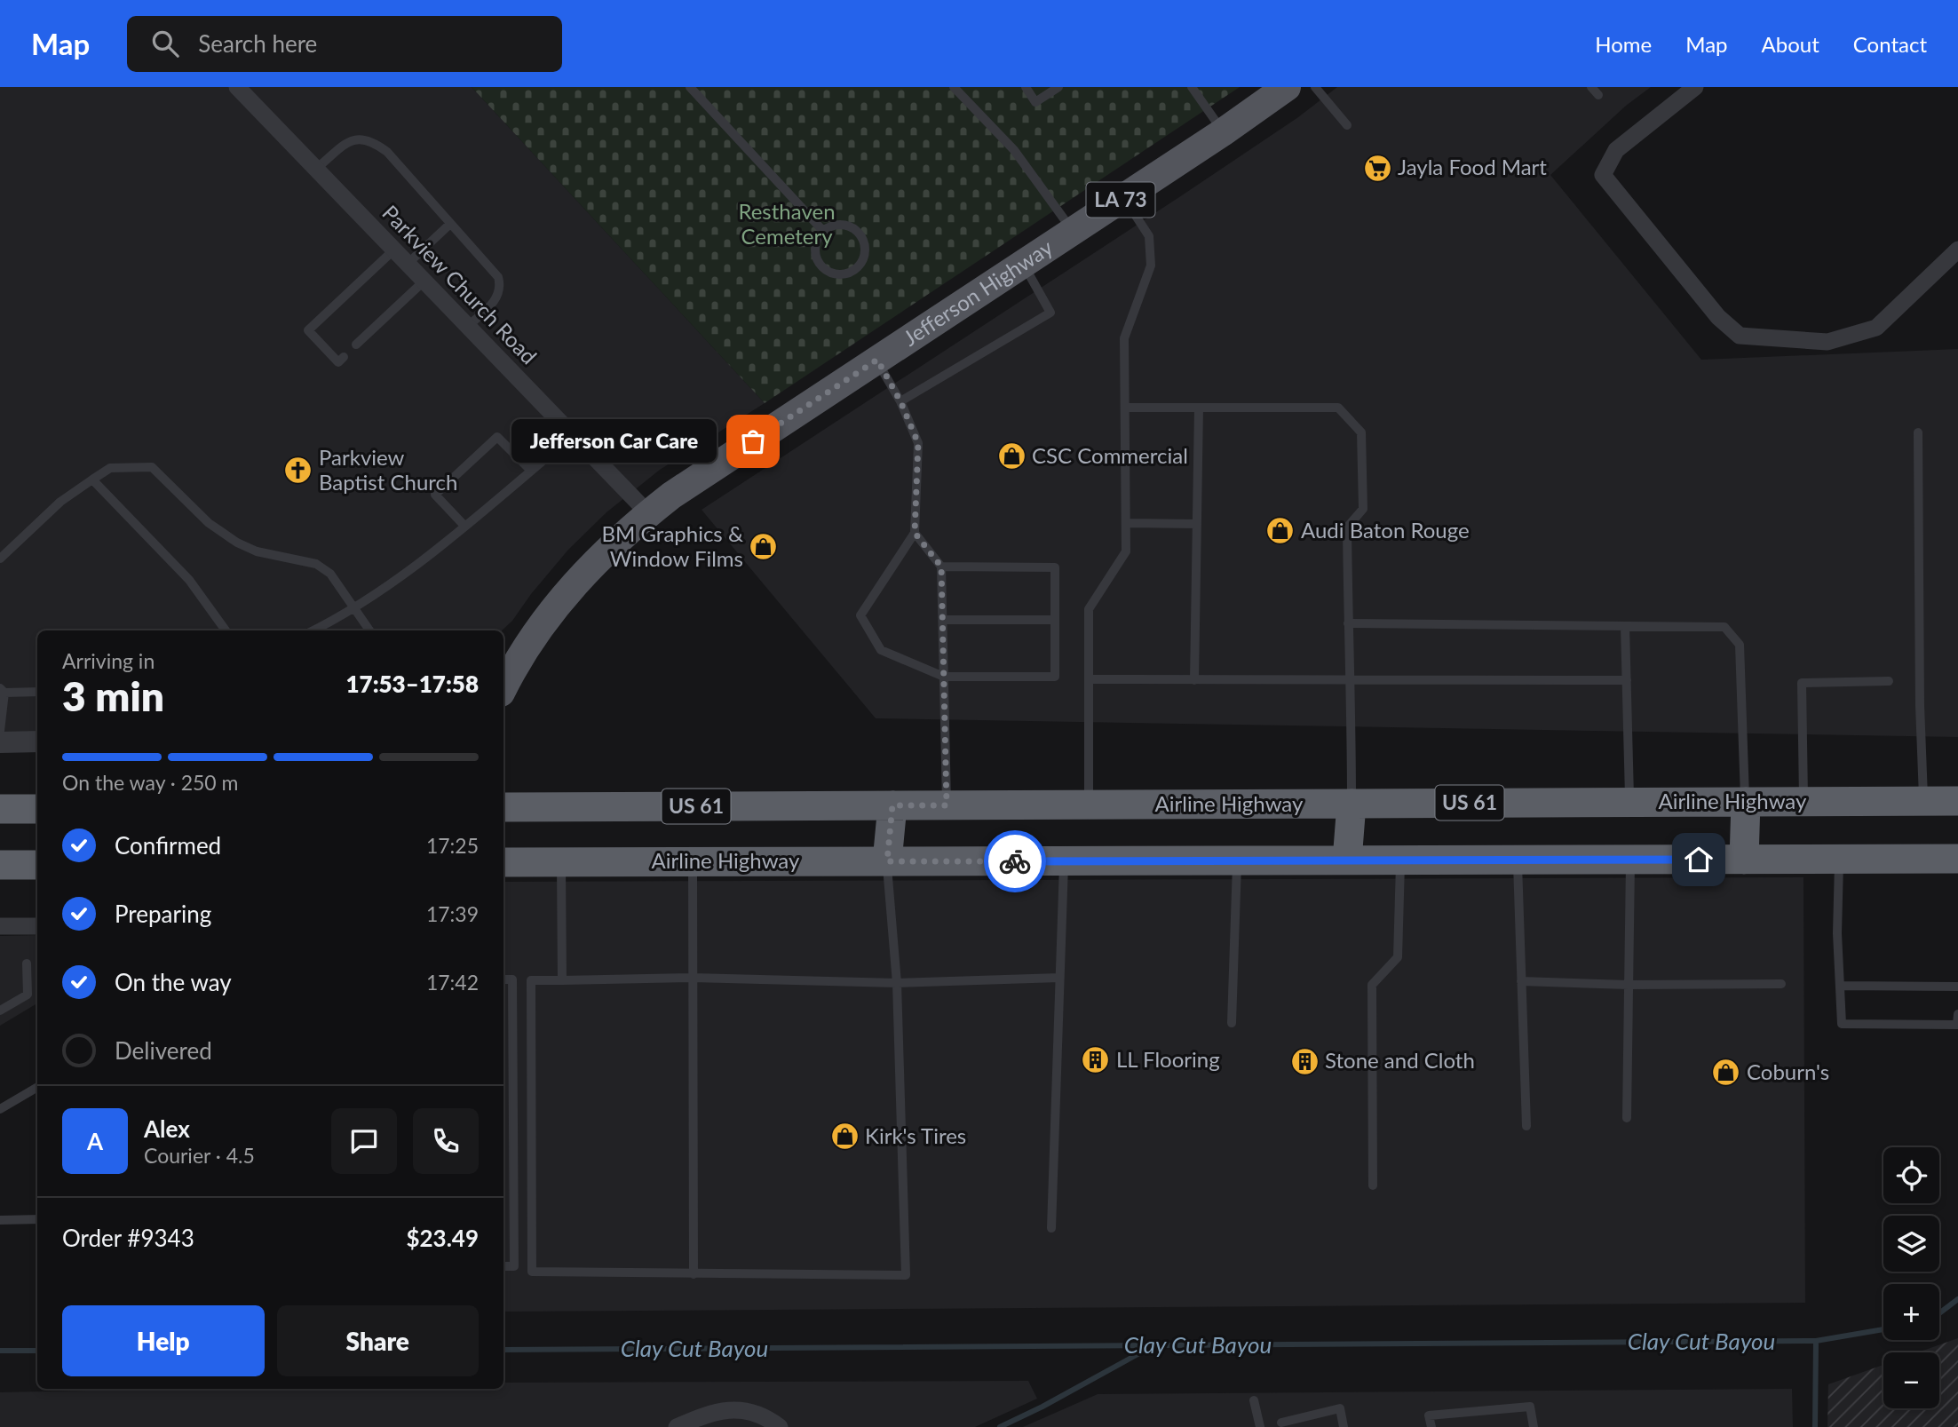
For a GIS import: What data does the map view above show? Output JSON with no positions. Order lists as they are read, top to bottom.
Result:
{
  "streets": {
    "highway": ["Airline Highway", "US 61"],
    "main road": ["LA 73", "Jefferson Highway"],
    "street": ["Parkview Church Road"]
  },
  "crossings": [
    ["Parkview Church Road", "Jefferson Highway"]
  ],
  "water": ["Clay Cut Bayou"],
  "parks": ["Resthaven Cemetery"],
  "places": {
    "supermarket": ["Jayla Food Mart"],
    "other": ["Jefferson Car Care"],
    "shop": [
      "CSC Commercial",
      "Audi Baton Rouge",
      "BM Graphics & Window Films",
      "Coburn's",
      "Kirk's Tires"
    ],
    "church": ["Parkview Baptist Church"],
    "building": ["LL Flooring", "Stone and Cloth"]
  },
  "page": {
    "header": "Map",
    "search": "Search here",
    "nav": [
      "Home",
      "Map",
      "About",
      "Contact"
    ],
    "bubble": "Jefferson Car Care",
    "heading": ["3 min", "Arriving in", "17:53–17:58"],
    "panel": [
      "Alex",
      "Courier · 4.5",
      "Order #9343",
      "$23.49"
    ],
    "bar": "On the way · 250 m",
    "list": [
      ["Confirmed", "17:25"],
      ["Preparing", "17:39"],
      ["On the way", "17:42"],
      "Delivered"
    ],
    "round": "A",
    "map_buttons": ["+", "−"],
    "buttons": ["Help", "Share"]
  }
}
